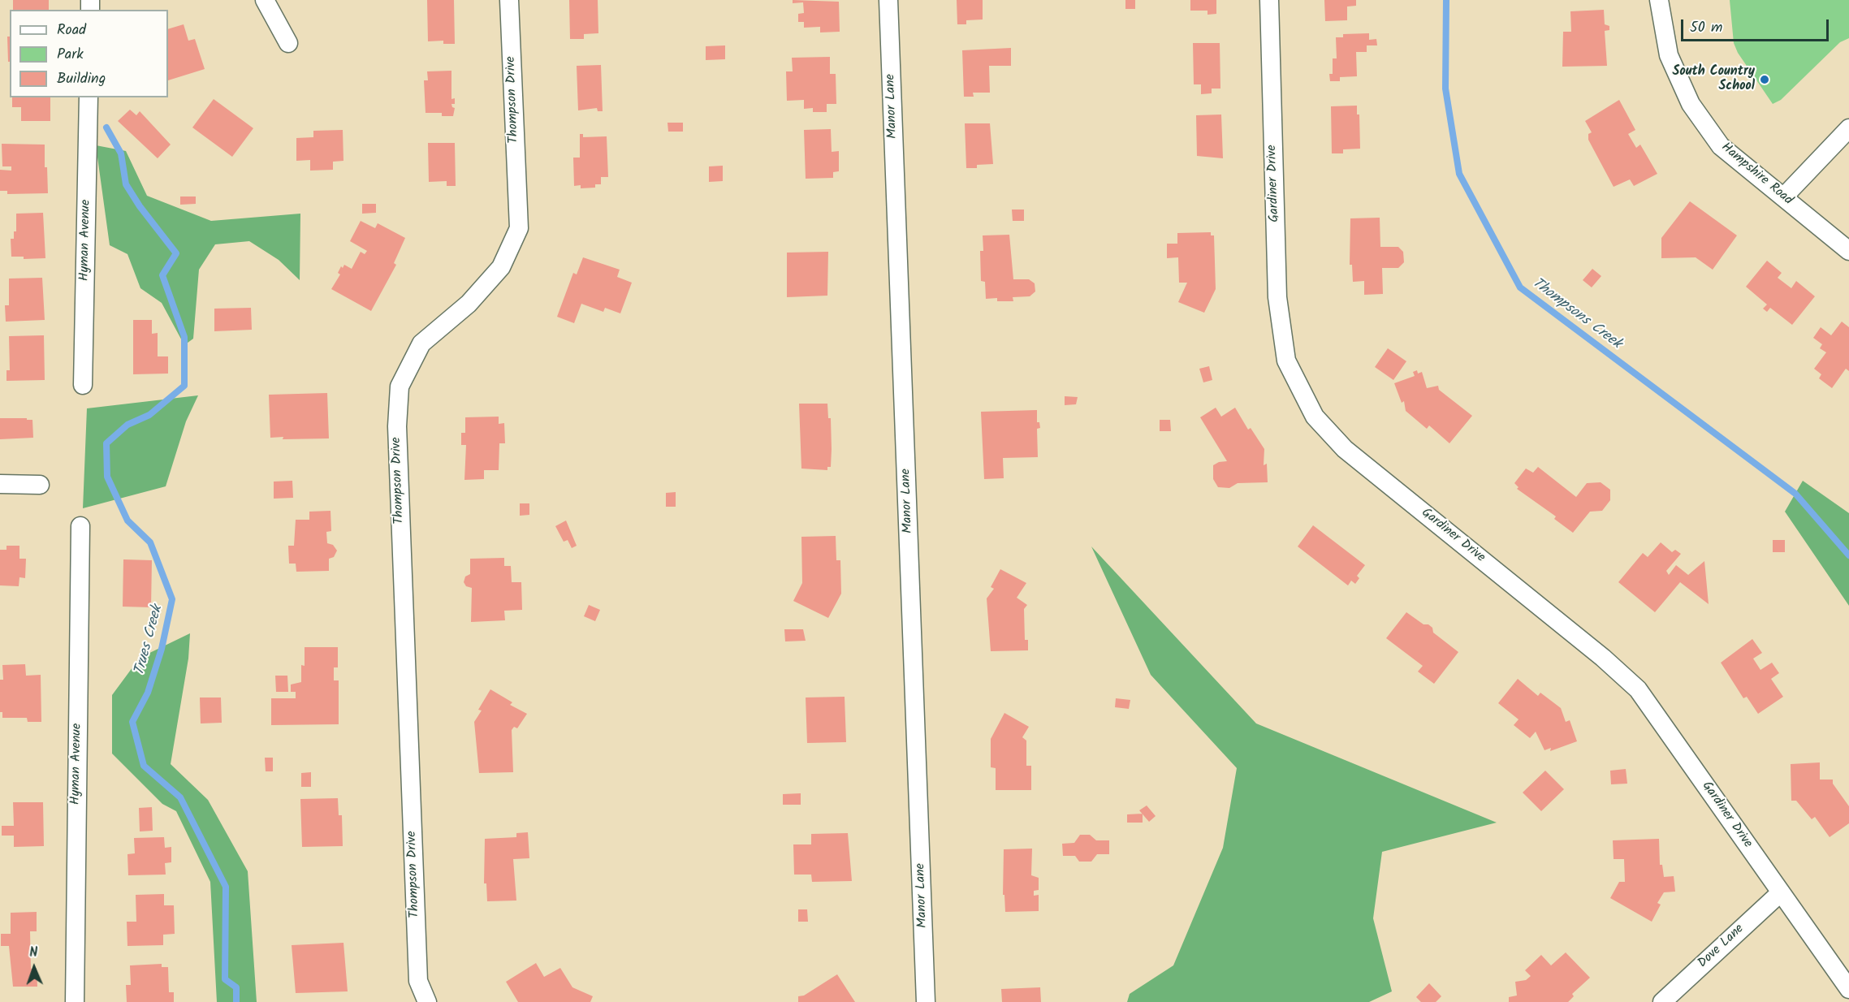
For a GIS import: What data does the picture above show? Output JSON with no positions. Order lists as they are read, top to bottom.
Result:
{
  "streets": {
    "street": [
      "Thompson Drive",
      "Manor Lane",
      "Hampshire Road",
      "Gardiner Drive",
      "Hyman Avenue",
      "Dove Lane"
    ]
  },
  "crossings": [
    ["Gardiner Drive", "Dove Lane"]
  ],
  "water": ["Thompsons Creek", "Trues Creek"],
  "places": ["South Country School"],
  "legend": ["Road", "Park", "Building"],
  "scale_bar": "50 m",
  "north": "top"
}
